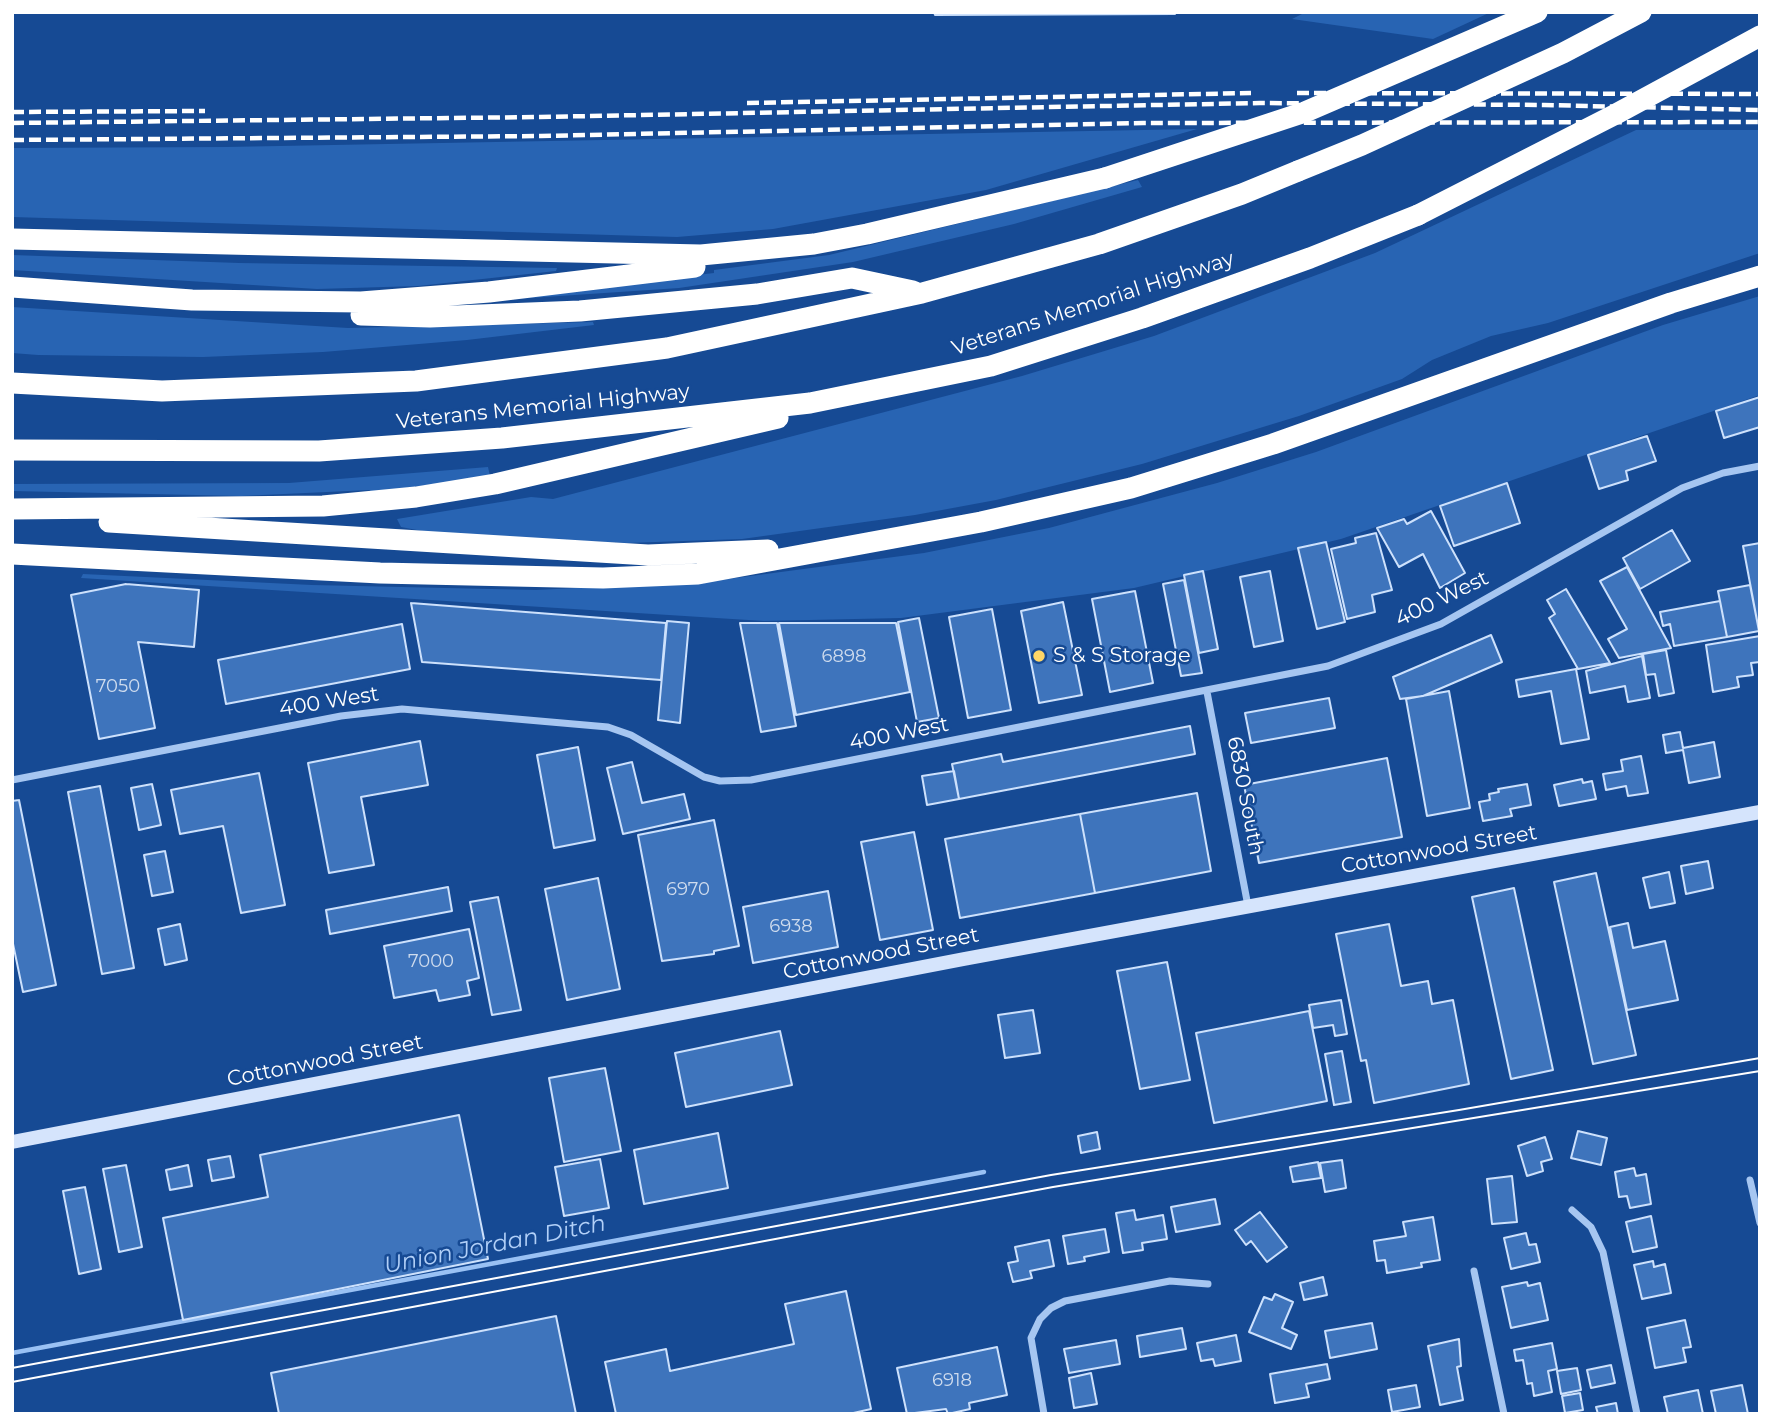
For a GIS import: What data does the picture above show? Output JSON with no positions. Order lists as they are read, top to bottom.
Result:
{
  "streets": {
    "highway": ["Veterans Memorial Highway"],
    "street": ["400 West", "6830 South", "Cottonwood Street"]
  },
  "crossings": [
    ["400 West", "6830 South"],
    ["6830 South", "Cottonwood Street"]
  ],
  "water": ["Union Jordan Ditch"],
  "places": ["S & S Storage"],
  "house_numbers": [
    "6898",
    "7050",
    "6970",
    "6938",
    "7000",
    "6918"
  ]
}
